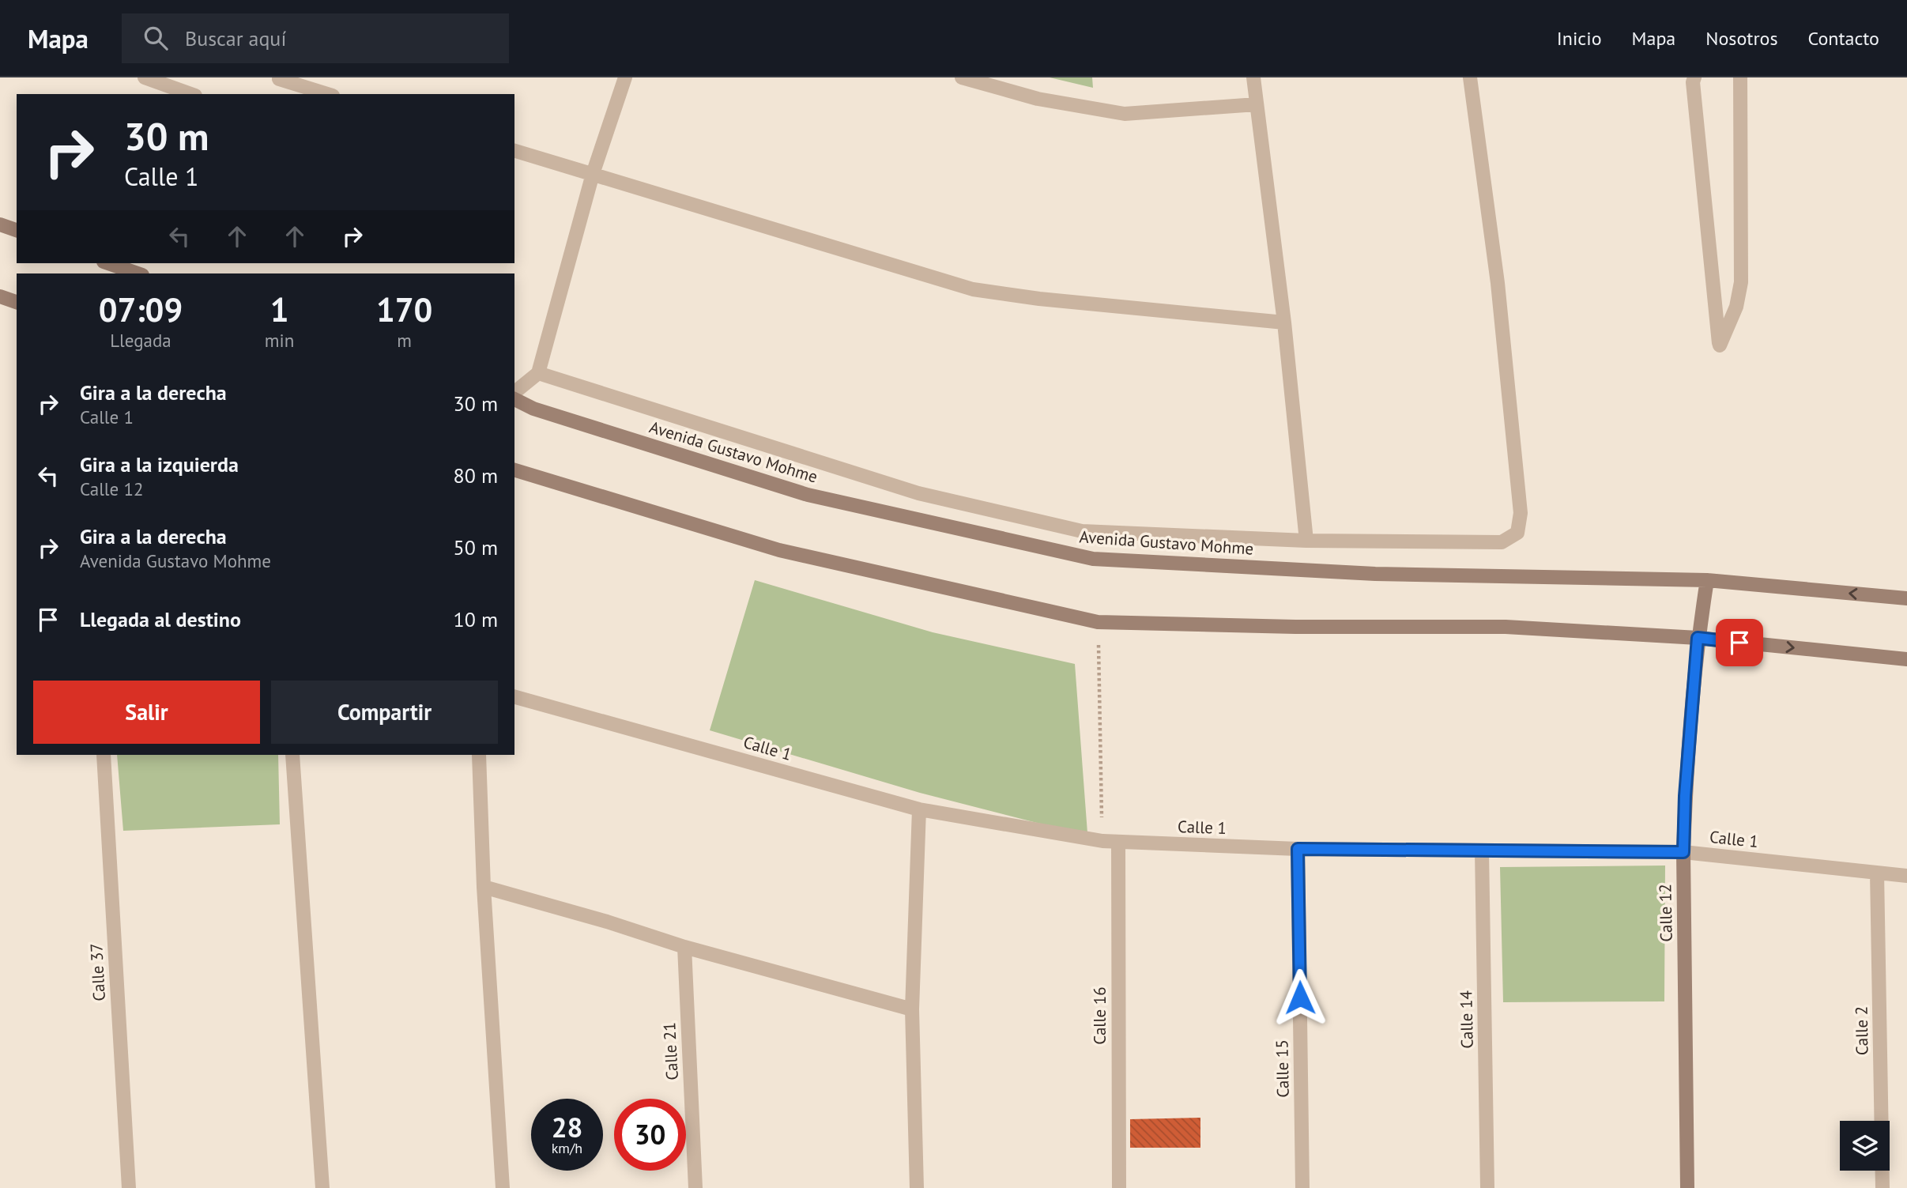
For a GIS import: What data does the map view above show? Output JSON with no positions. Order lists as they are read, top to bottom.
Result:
{
  "streets": {
    "street": [
      "Avenida Gustavo Mohme",
      "Calle 1",
      "Calle 12",
      "Calle 37",
      "Calle 16",
      "Calle 14",
      "Calle 2",
      "Calle 21",
      "Calle 15"
    ]
  },
  "crossings": [
    ["Calle 1", "Calle 12"],
    ["Calle 1", "Calle 16"],
    ["Calle 1", "Calle 14"],
    ["Calle 1", "Calle 2"],
    ["Calle 1", "Calle 15"]
  ],
  "page": {
    "header": "Mapa",
    "search": "Buscar aquí",
    "nav": [
      "Inicio",
      "Mapa",
      "Nosotros",
      "Contacto"
    ],
    "turn": ["30 m", "Calle 1"],
    "eta": [
      "07:09",
      "Llegada",
      "1",
      "min",
      "170",
      "m"
    ],
    "list": [
      {
        "name": "Gira a la derecha",
        "note": "Calle 1",
        "value": "30 m"
      },
      {
        "name": "Gira a la izquierda",
        "note": "Calle 12",
        "value": "80 m"
      },
      {
        "name": "Gira a la derecha",
        "note": "Avenida Gustavo Mohme",
        "value": "50 m"
      },
      {
        "name": "Llegada al destino",
        "value": "10 m"
      }
    ],
    "buttons": ["Salir", "Compartir"],
    "speed": "28 km/h",
    "limit": "30"
  }
}
